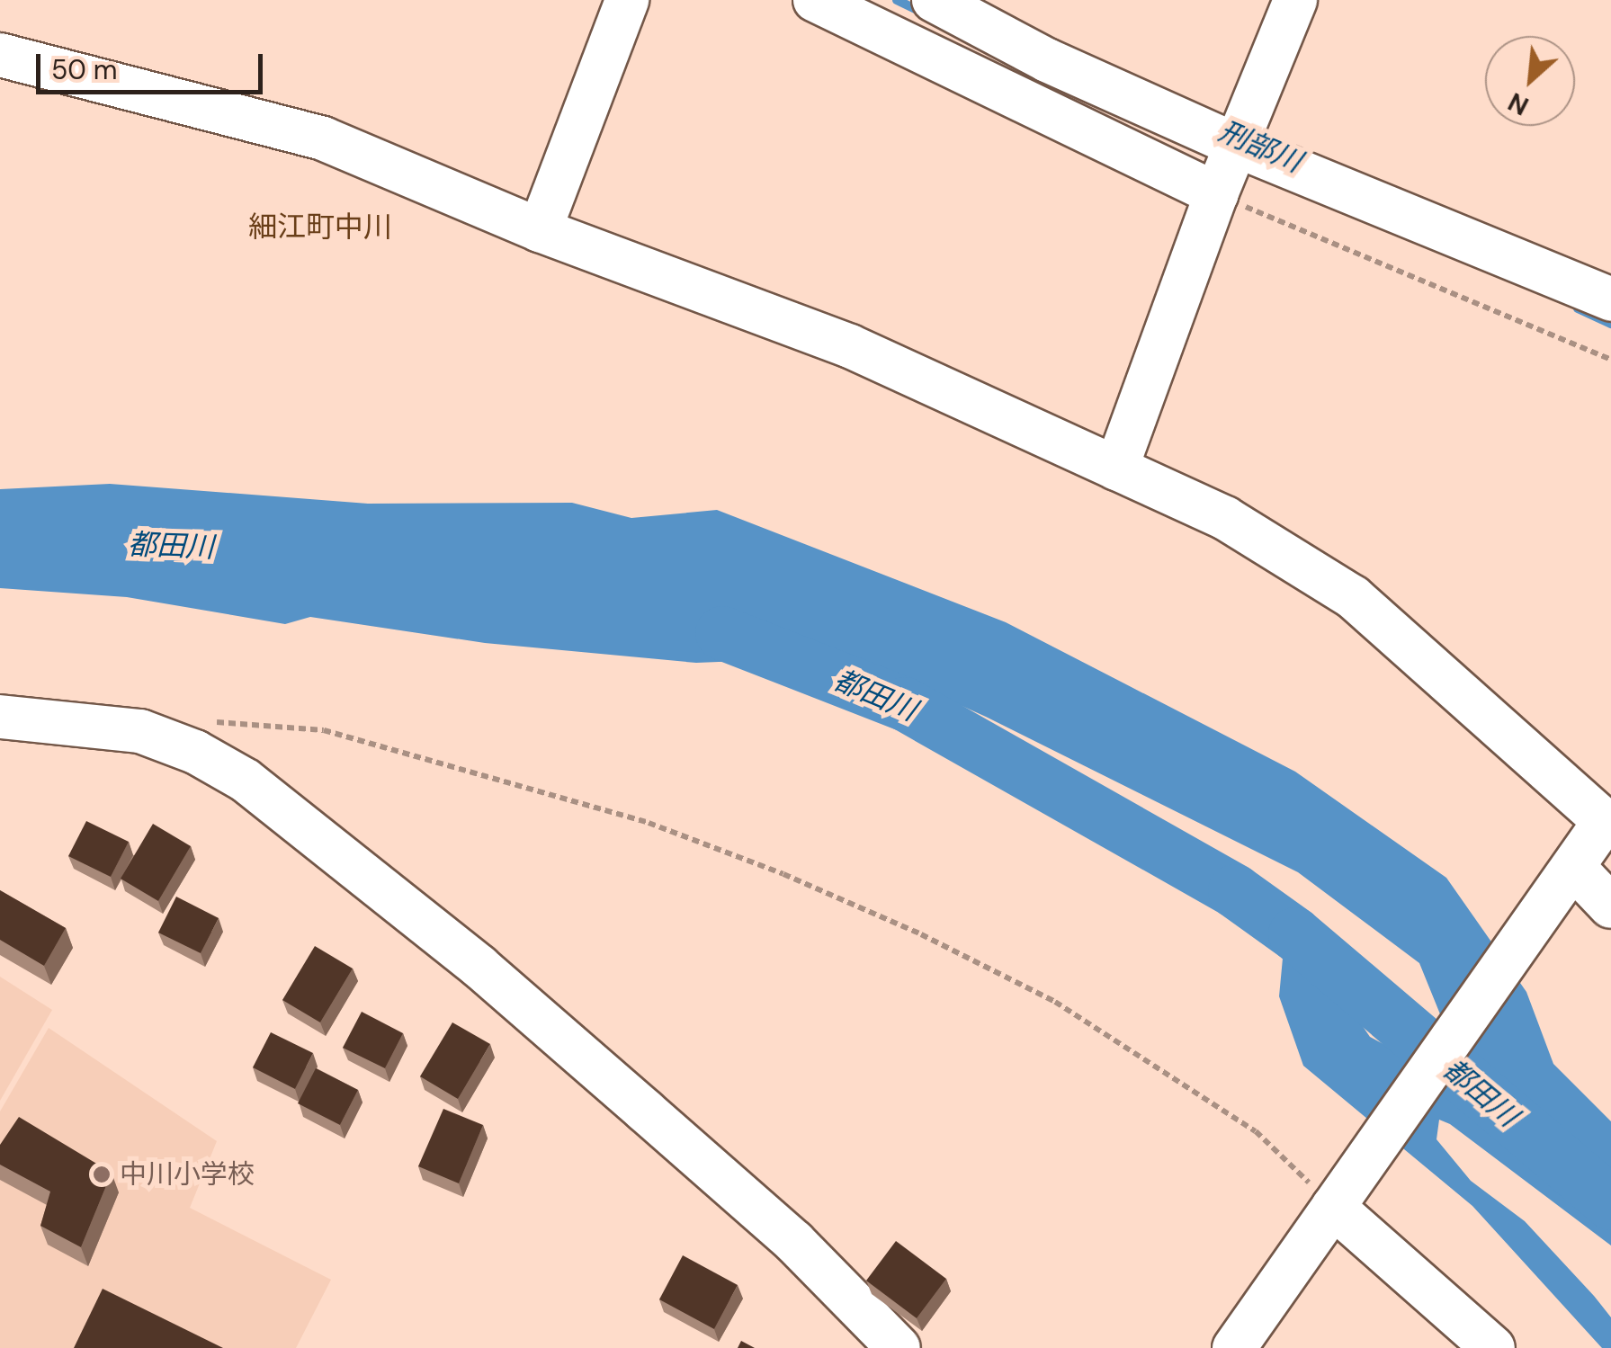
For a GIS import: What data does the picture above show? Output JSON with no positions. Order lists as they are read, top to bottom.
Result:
{
  "districts": ["細江町中川"],
  "water": ["刑部川", "都田川"],
  "places": ["中川小学校"],
  "scale_bar": "50 m",
  "north": "bottom left"
}
